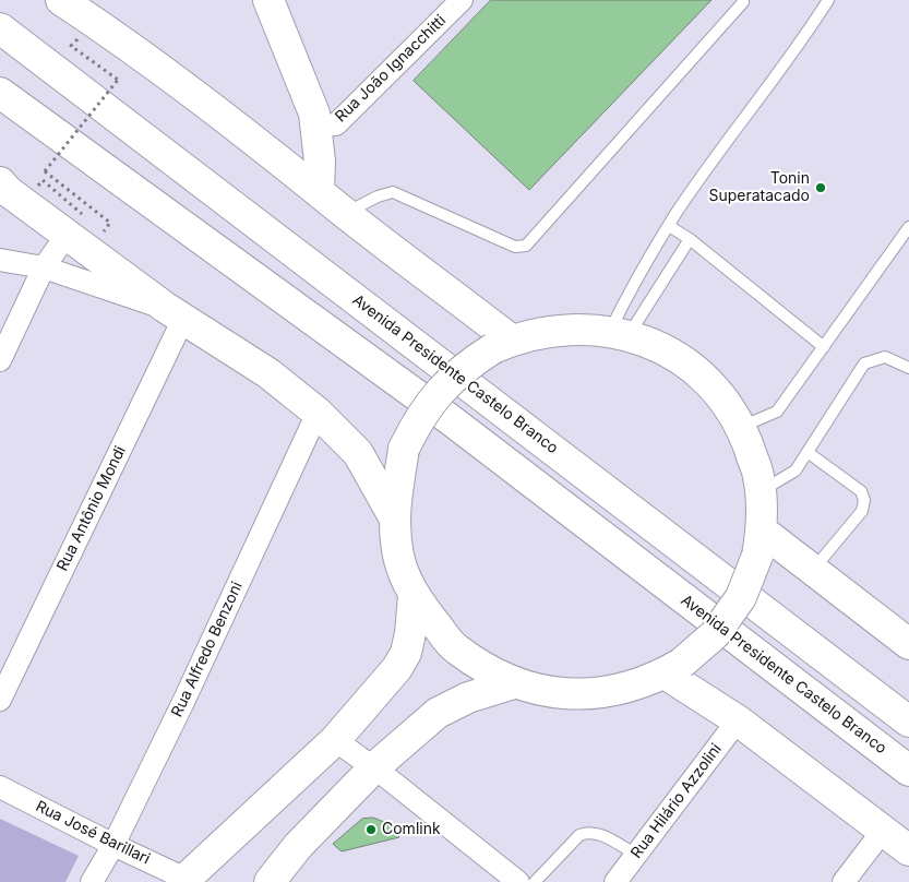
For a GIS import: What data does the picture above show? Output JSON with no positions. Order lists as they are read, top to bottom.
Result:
{
  "streets": {
    "main road": ["Avenida Presidente Castelo Branco"],
    "street": [
      "Rua João Ignacchitti",
      "Rua Antônio Mondi",
      "Rua Alfredo Benzoni",
      "Rua Hilário Azzolini",
      "Rua José Barillari"
    ]
  },
  "crossings": [
    ["Rua Alfredo Benzoni", "Rua José Barillari"]
  ],
  "places": ["Tonin Superatacado", "Comlink"]
}
